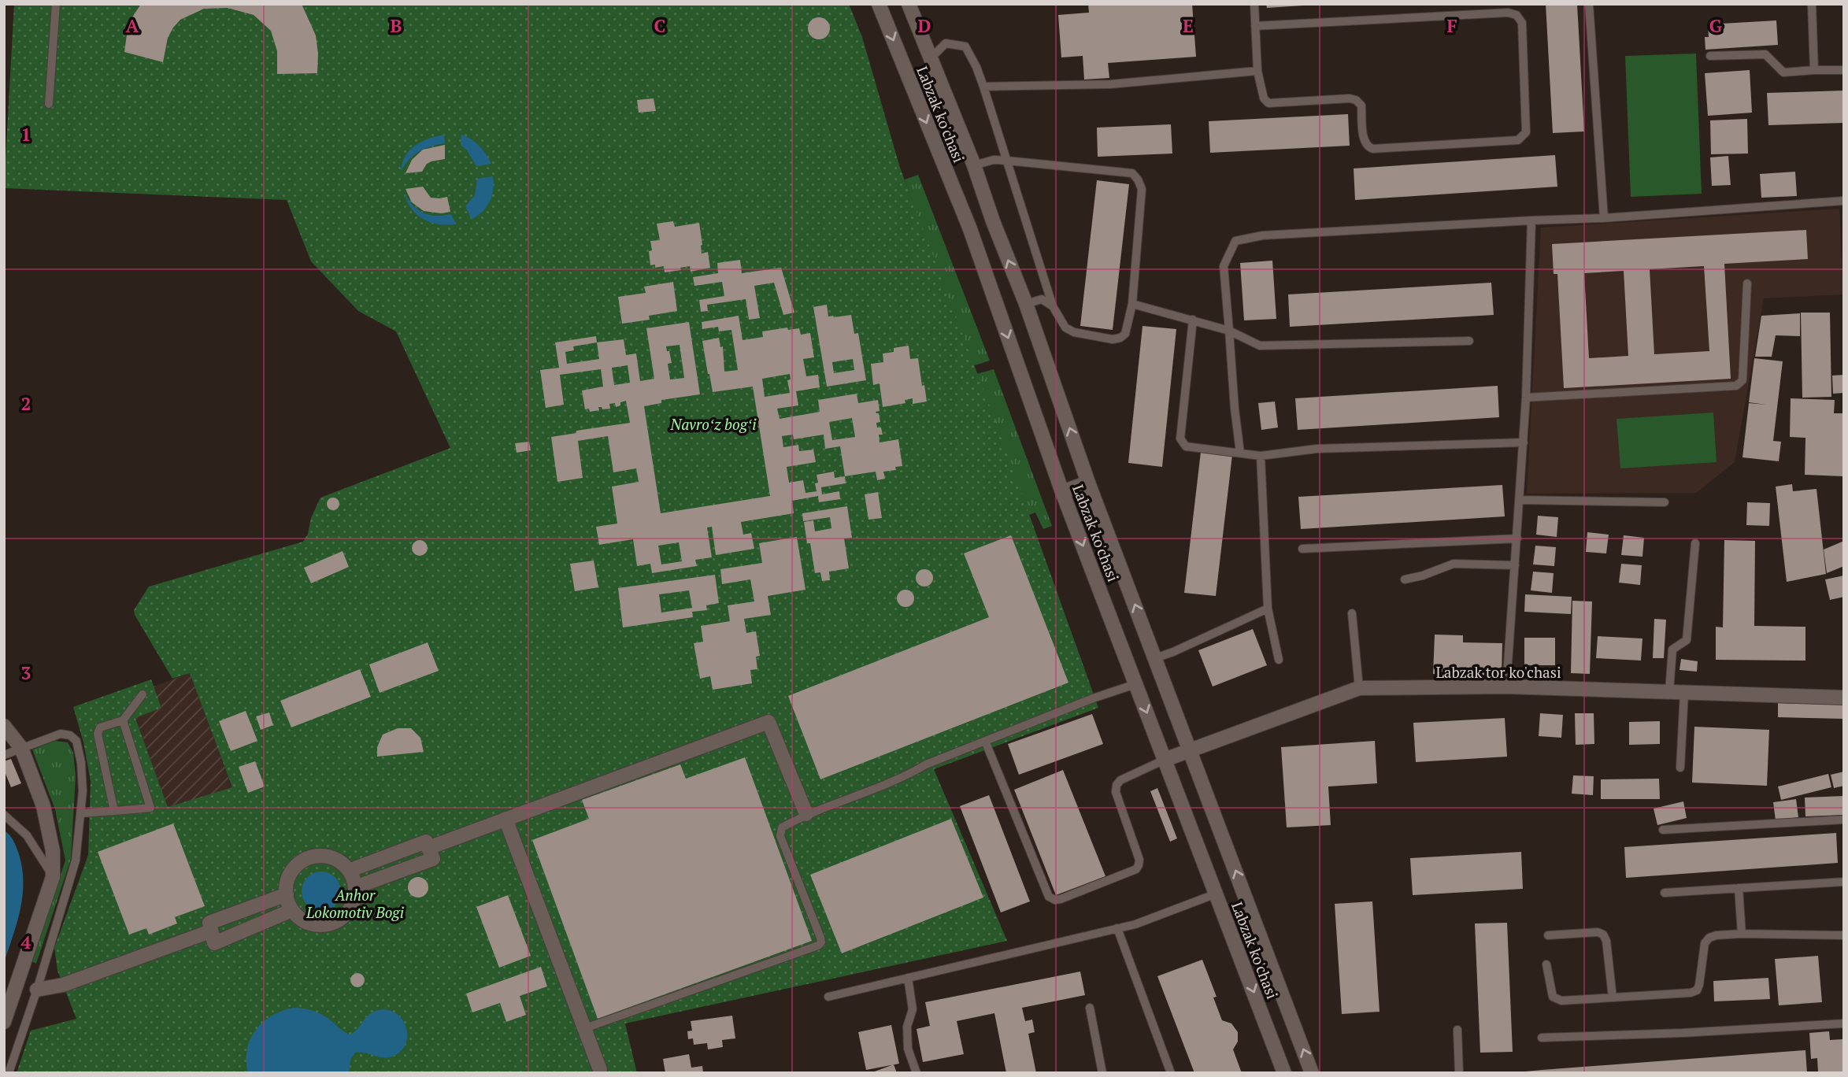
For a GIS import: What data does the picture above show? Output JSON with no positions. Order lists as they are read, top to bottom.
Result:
{
  "streets": {
    "street": ["Labzak ko'chasi", "Labzak tor ko'chasi"]
  },
  "crossings": [
    ["Labzak ko'chasi", "Labzak tor ko'chasi"]
  ],
  "parks": ["Navroʻz bogʻi", "Anhor Lokomotiv Bogi"],
  "grid": {
    "columns": [
      "A",
      "B",
      "C",
      "D",
      "E",
      "F",
      "G"
    ],
    "rows": [
      "1",
      "2",
      "3",
      "4"
    ]
  }
}
